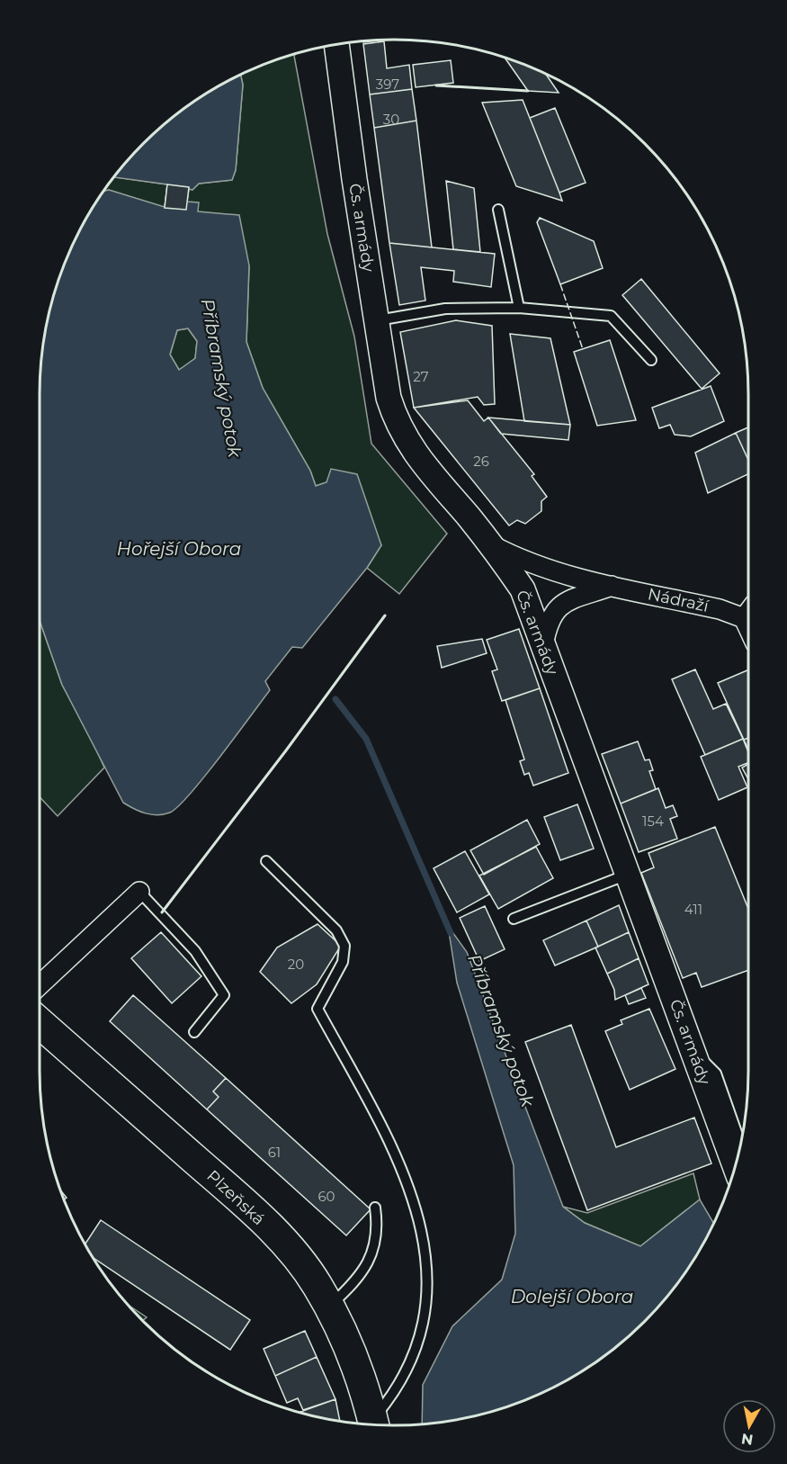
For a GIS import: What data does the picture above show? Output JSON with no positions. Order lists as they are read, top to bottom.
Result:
{
  "streets": {
    "main road": ["Plzeňská"],
    "street": ["Čs. armády", "Nádraží"]
  },
  "crossings": [
    ["Čs. armády", "Nádraží"]
  ],
  "water": ["Příbramský potok", "Hořejší Obora", "Dolejší Obora"],
  "house_numbers": [
    "397",
    "30",
    "27",
    "26",
    "154",
    "411",
    "20",
    "61",
    "60"
  ],
  "north": "bottom"
}
